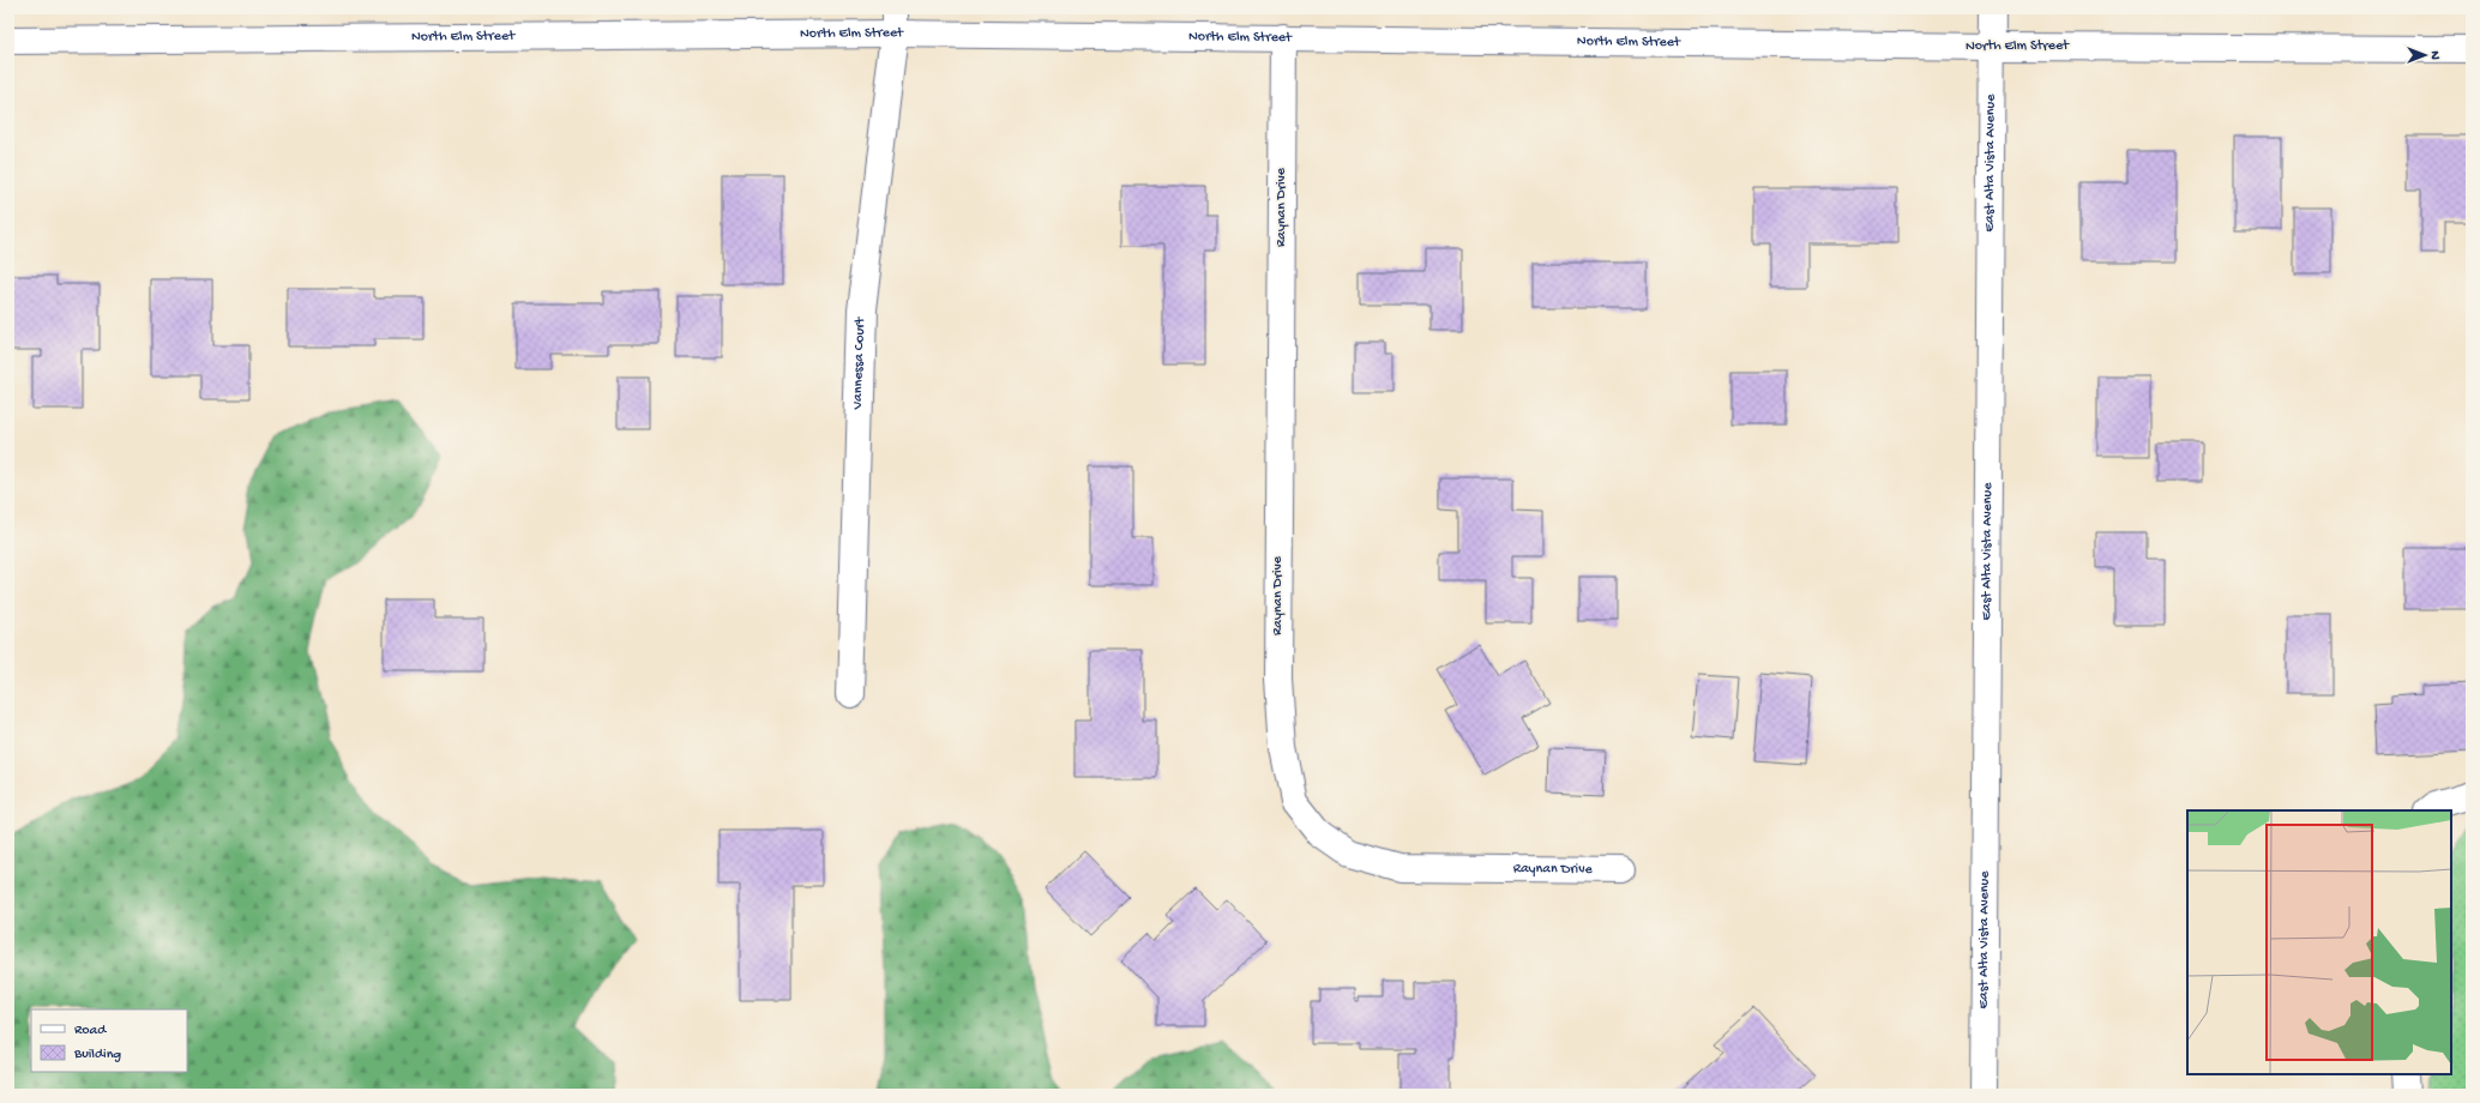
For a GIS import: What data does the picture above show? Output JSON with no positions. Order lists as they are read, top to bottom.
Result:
{
  "streets": {
    "street": [
      "North Elm Street",
      "East Alta Vista Avenue",
      "Raynan Drive",
      "Vannessa Court"
    ]
  },
  "crossings": [
    ["North Elm Street", "East Alta Vista Avenue"],
    ["North Elm Street", "Raynan Drive"],
    ["North Elm Street", "Vannessa Court"]
  ],
  "legend": ["Road", "Building"],
  "north": "right"
}
